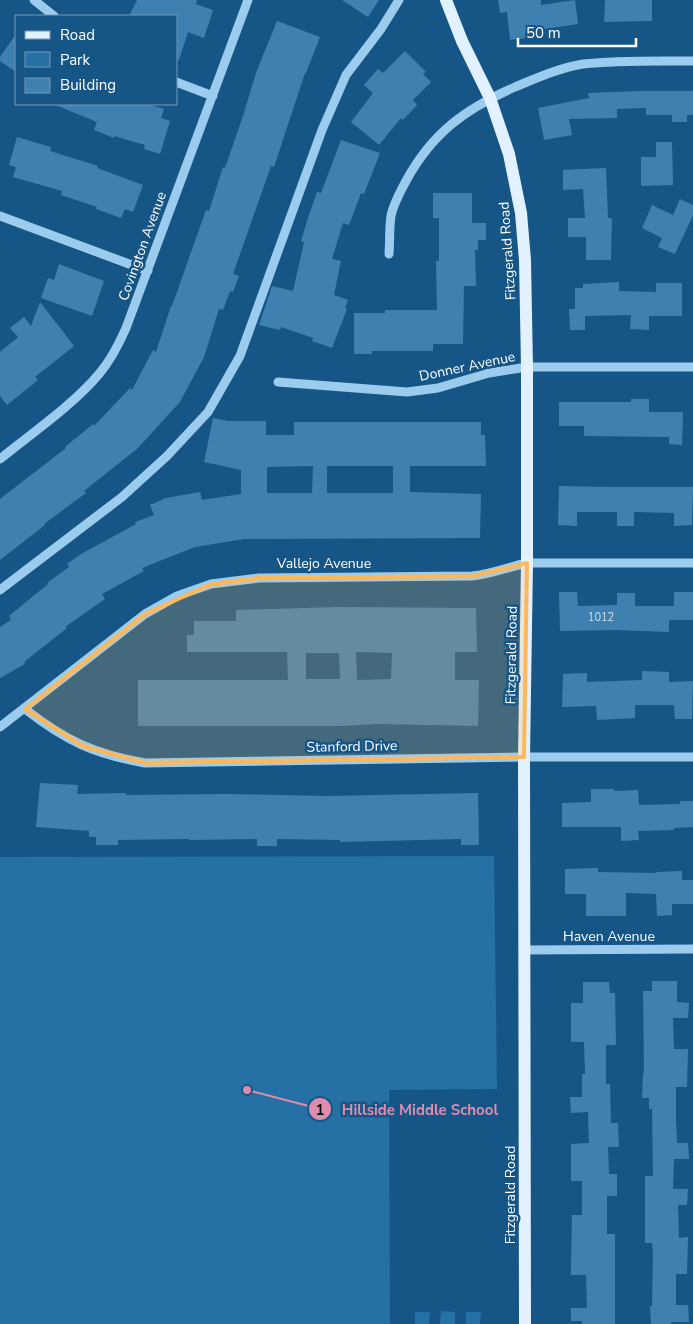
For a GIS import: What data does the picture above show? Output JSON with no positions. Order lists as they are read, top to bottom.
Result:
{
  "streets": {
    "main road": ["Fitzgerald Road"],
    "street": [
      "Covington Avenue",
      "Donner Avenue",
      "Vallejo Avenue",
      "Stanford Drive",
      "Haven Avenue"
    ]
  },
  "crossings": [
    ["Fitzgerald Road", "Donner Avenue"],
    ["Fitzgerald Road", "Vallejo Avenue"],
    ["Fitzgerald Road", "Stanford Drive"],
    ["Fitzgerald Road", "Haven Avenue"],
    ["Vallejo Avenue", "Stanford Drive"]
  ],
  "places": ["Hillside Middle School"],
  "house_numbers": ["1012"],
  "legend": ["Road", "Park", "Building"],
  "scale_bar": "50 m"
}
